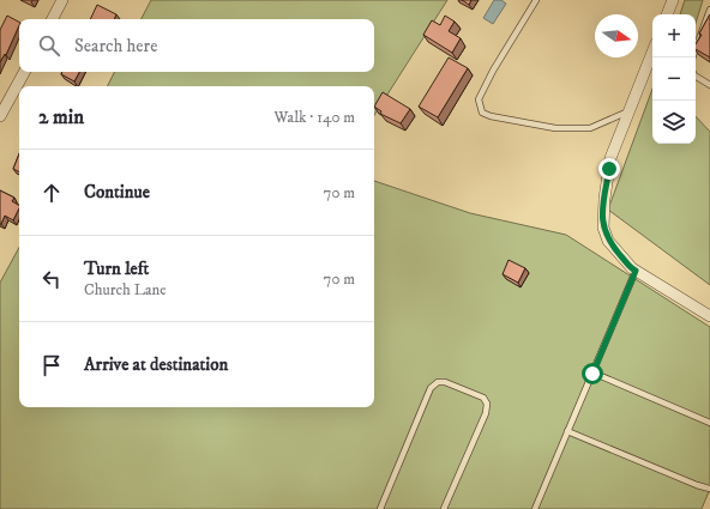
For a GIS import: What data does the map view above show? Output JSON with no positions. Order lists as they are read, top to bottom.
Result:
{
  "north": "right",
  "page": {
    "map_buttons": ["+", "−"],
    "search": "Search here",
    "heading": ["2 min", "Walk · 140 m"],
    "list": [
      ["Continue", "70 m"],
      ["Turn left", "Church Lane", "70 m"],
      "Arrive at destination"
    ]
  }
}
